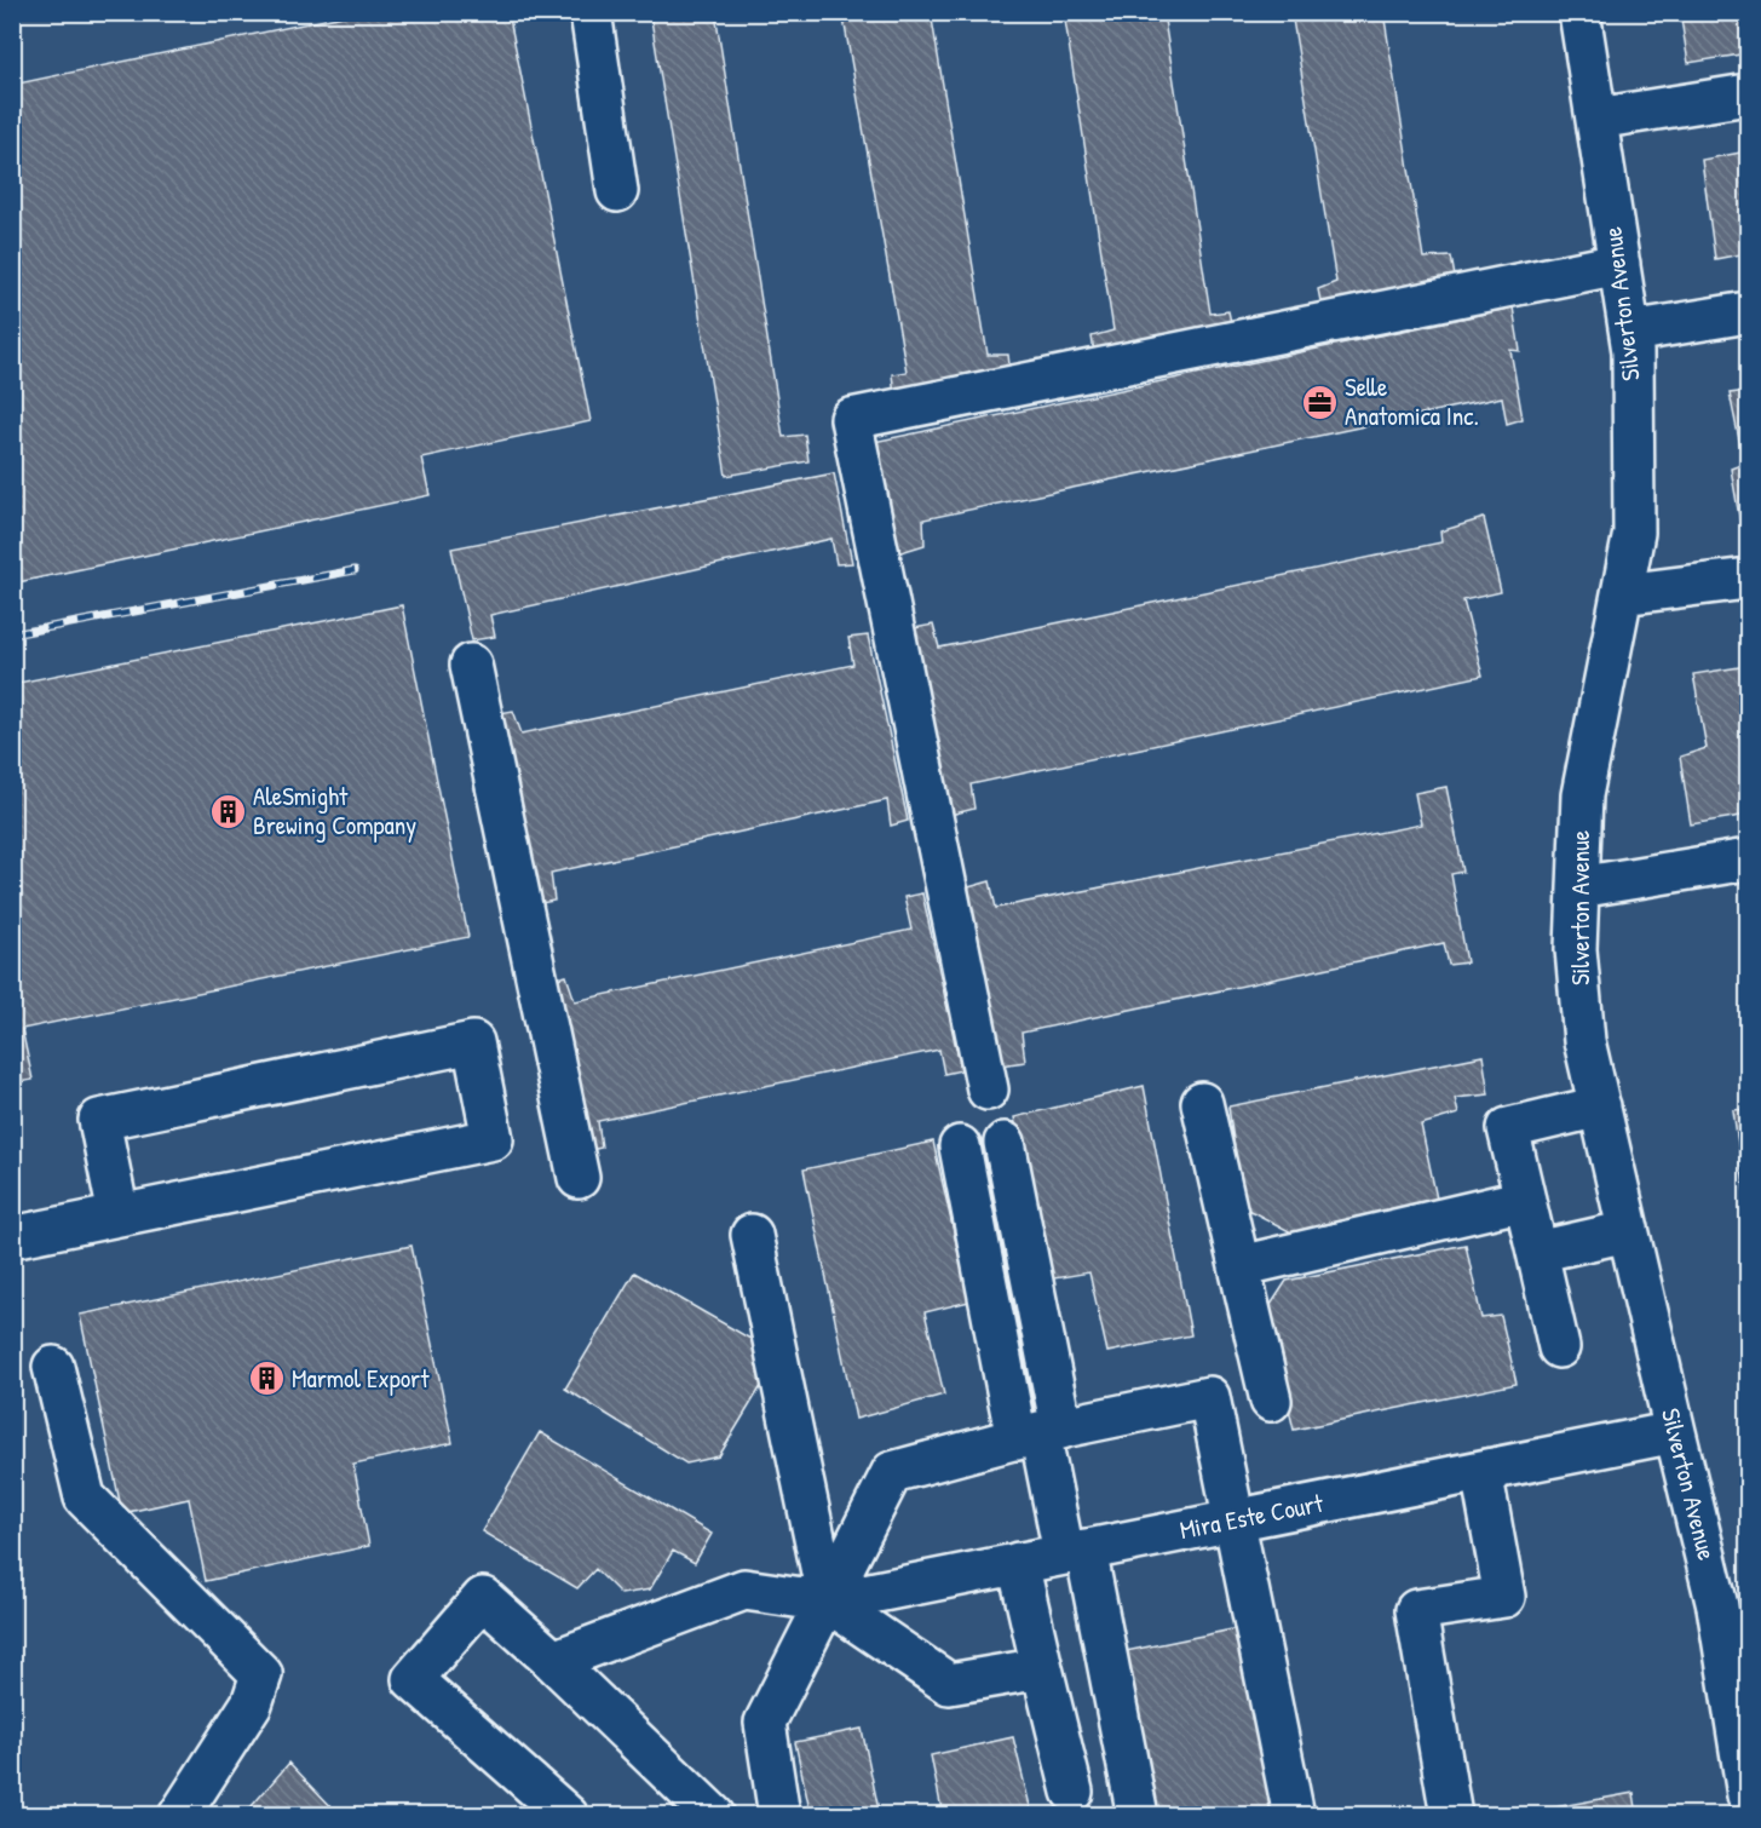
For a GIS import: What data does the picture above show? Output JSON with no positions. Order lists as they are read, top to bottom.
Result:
{
  "streets": {
    "street": ["Silverton Avenue", "Mira Este Court"]
  },
  "crossings": [
    ["Silverton Avenue", "Mira Este Court"]
  ],
  "places": {
    "office": ["Selle Anatomica Inc."],
    "building": ["AleSmight Brewing Company", "Marmol Export"]
  }
}
